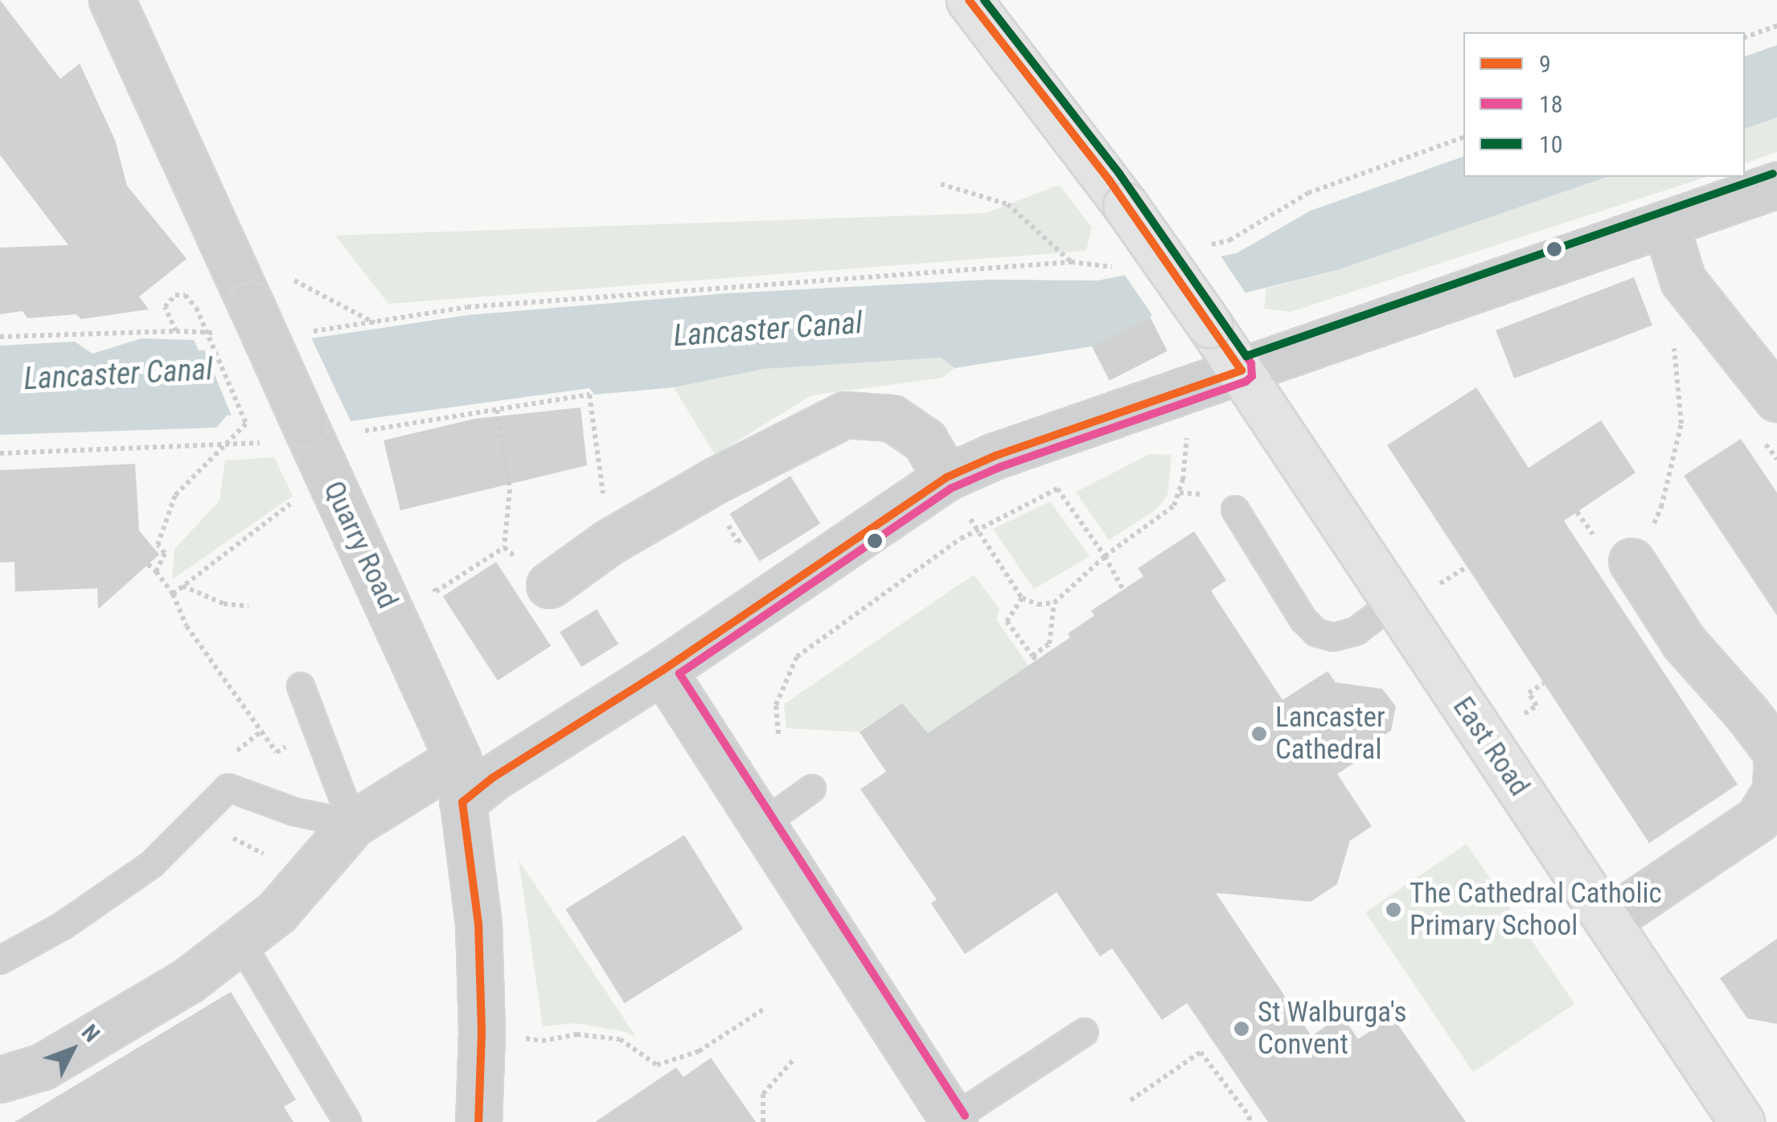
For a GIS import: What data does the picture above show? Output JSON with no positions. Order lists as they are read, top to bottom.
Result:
{
  "streets": {
    "street": ["Quarry Road", "East Road"]
  },
  "water": ["Lancaster Canal"],
  "places": ["Lancaster Cathedral", "The Cathedral Catholic Primary School", "St Walburga's Convent"],
  "lines": ["transit line 9", "transit line 18", "transit line 10"],
  "legend": ["9", "18", "10"],
  "north": "top right"
}
